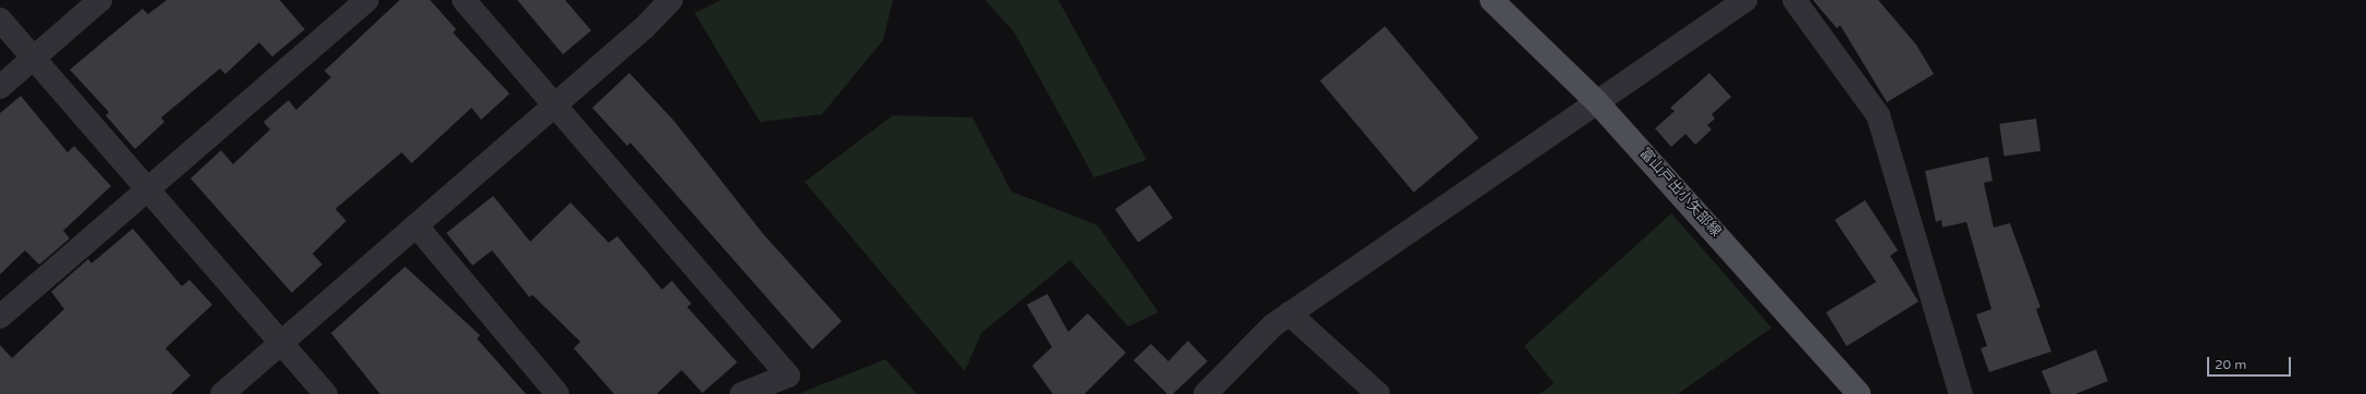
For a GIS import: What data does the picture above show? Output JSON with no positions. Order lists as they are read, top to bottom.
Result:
{
  "streets": {
    "main road": ["富山戸出小矢部線"]
  },
  "scale_bar": "20 m"
}
